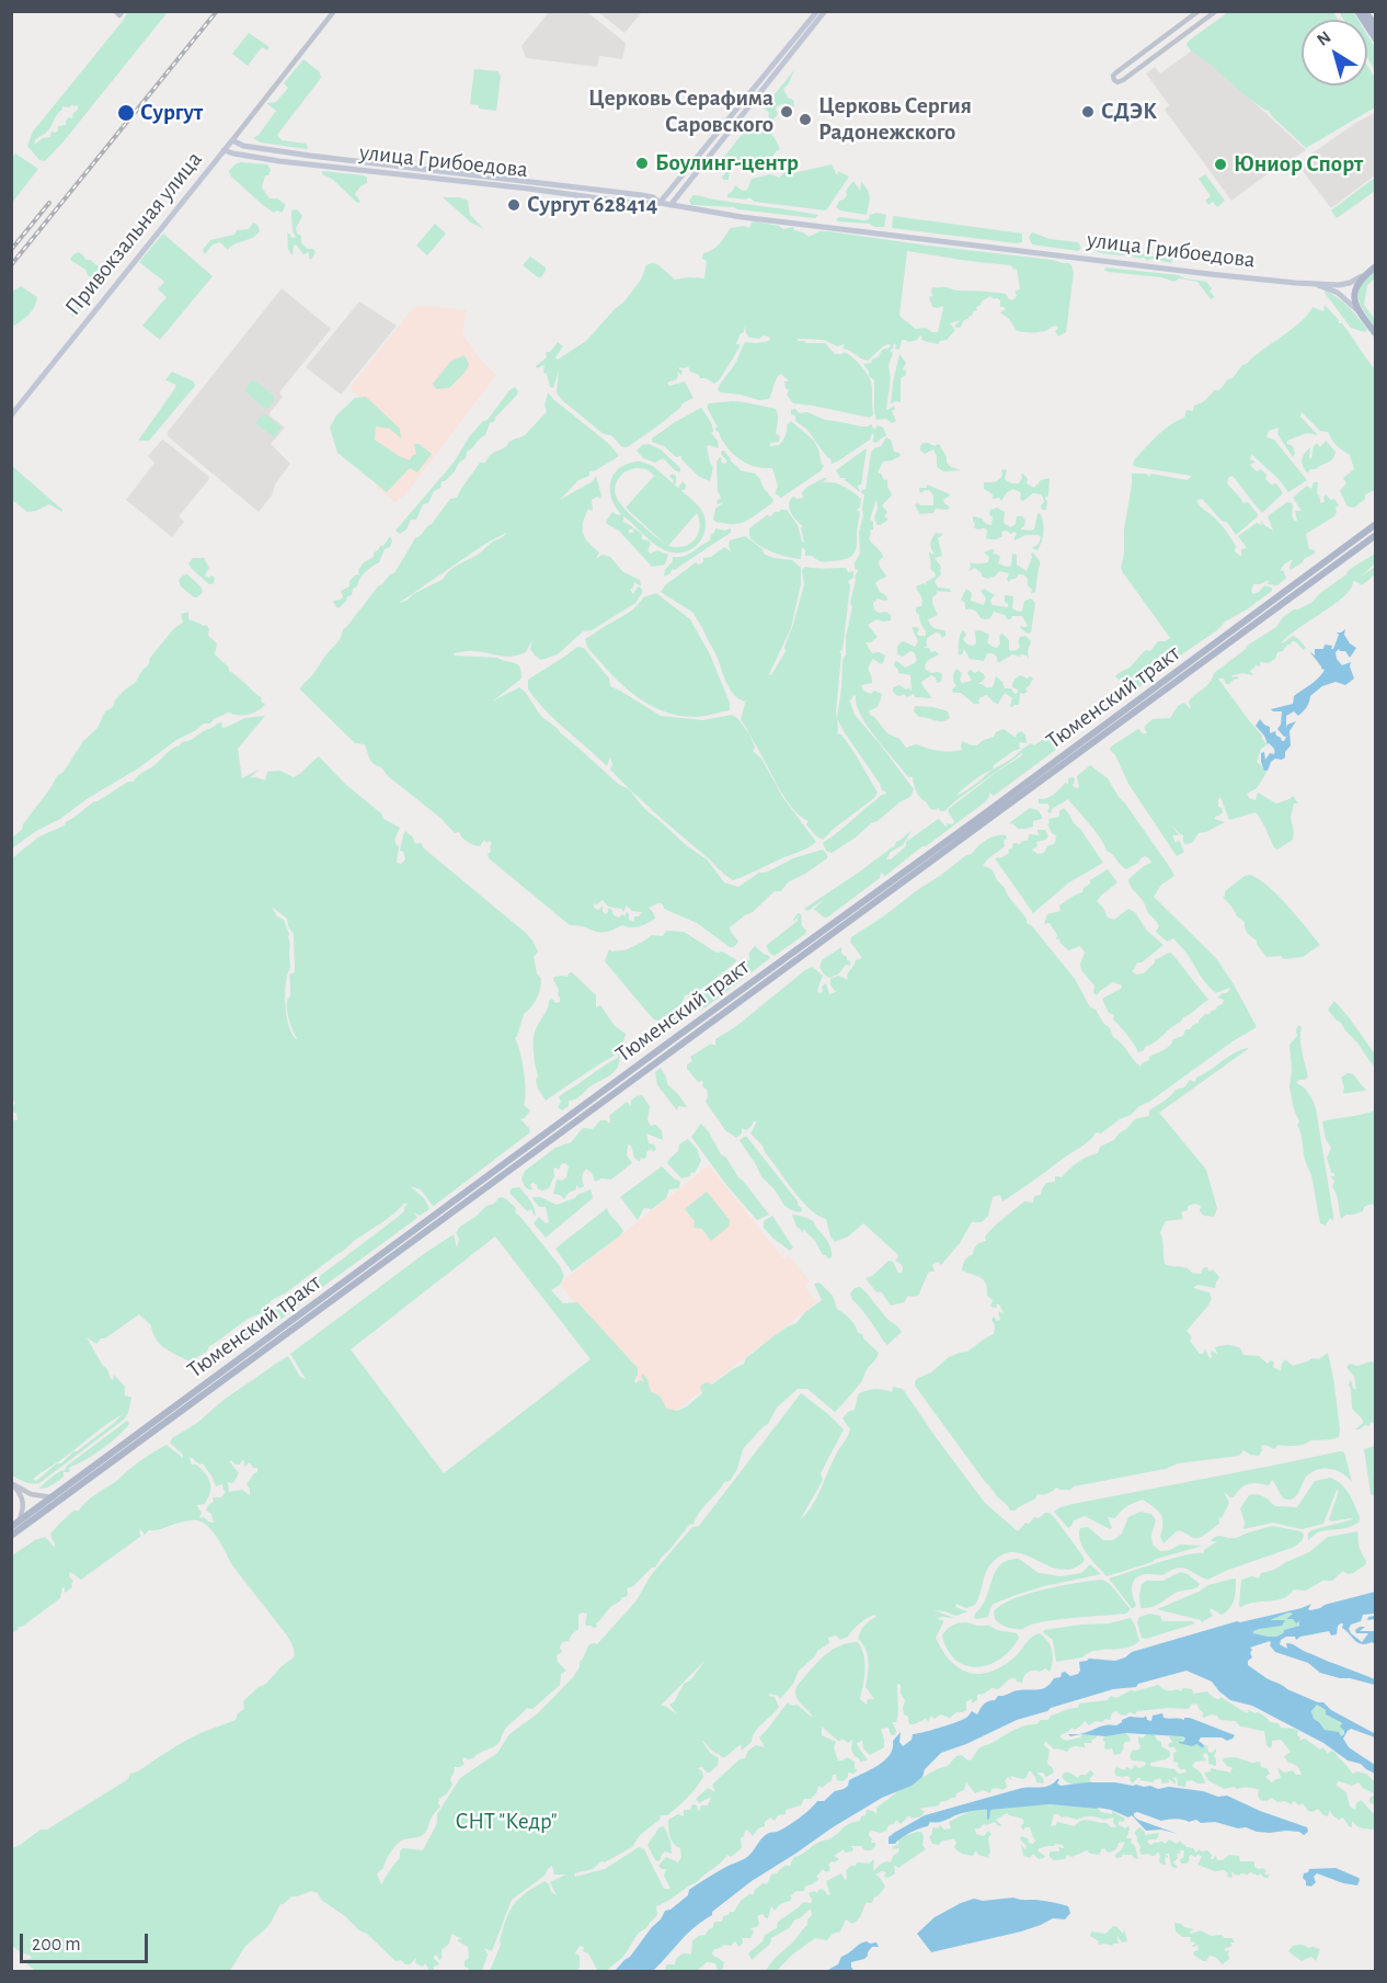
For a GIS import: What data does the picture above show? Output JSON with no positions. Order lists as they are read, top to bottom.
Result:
{
  "streets": {
    "main road": ["улица Грибоедова", "Привокзальная улица", "Тюменский тракт"]
  },
  "crossings": [
    ["улица Грибоедова", "Привокзальная улица"]
  ],
  "parks": ["СНТ \"Кедр\""],
  "places": [
    "Церковь Серафима Саровского",
    "СДЭК",
    "Сургут",
    "Церковь Сергия Радонежского",
    "Боулинг-центр",
    "Юниор Спорт",
    "Сургут 628414"
  ],
  "scale_bar": "200 m",
  "north": "top left"
}
